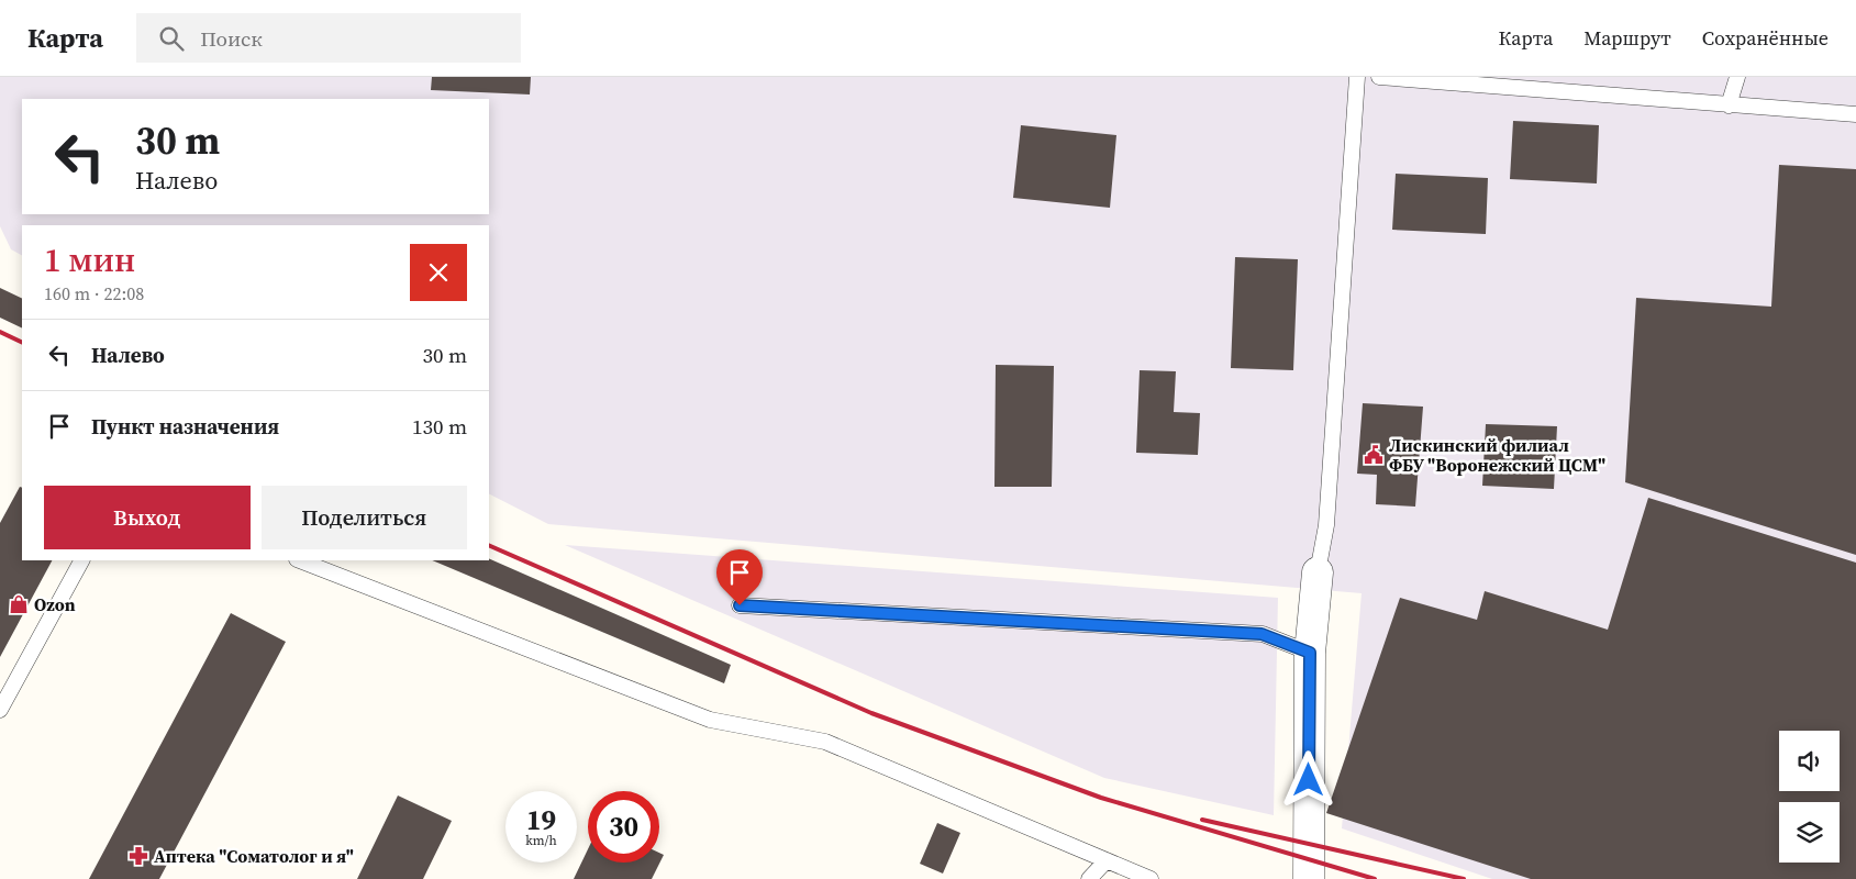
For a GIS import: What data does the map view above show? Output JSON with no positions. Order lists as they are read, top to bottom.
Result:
{
  "places": {
    "public building": ["Лискинский филиал ФБУ \"Воронежский ЦСМ\""],
    "shop": ["Ozon"],
    "pharmacy": ["Аптека \"Соматолог и я\""]
  },
  "page": {
    "header": "Карта",
    "search": "Поиск",
    "nav": ["Карта", "Маршрут", "Сохранённые"],
    "turn": ["30 m", "Налево"],
    "heading": ["1 мин", "160 m · 22:08"],
    "list": [
      {
        "name": "Налево",
        "value": "30 m"
      },
      {
        "name": "Пункт назначения",
        "value": "130 m"
      }
    ],
    "buttons": ["Выход", "Поделиться"],
    "speed": "19 km/h",
    "limit": "30"
  }
}
